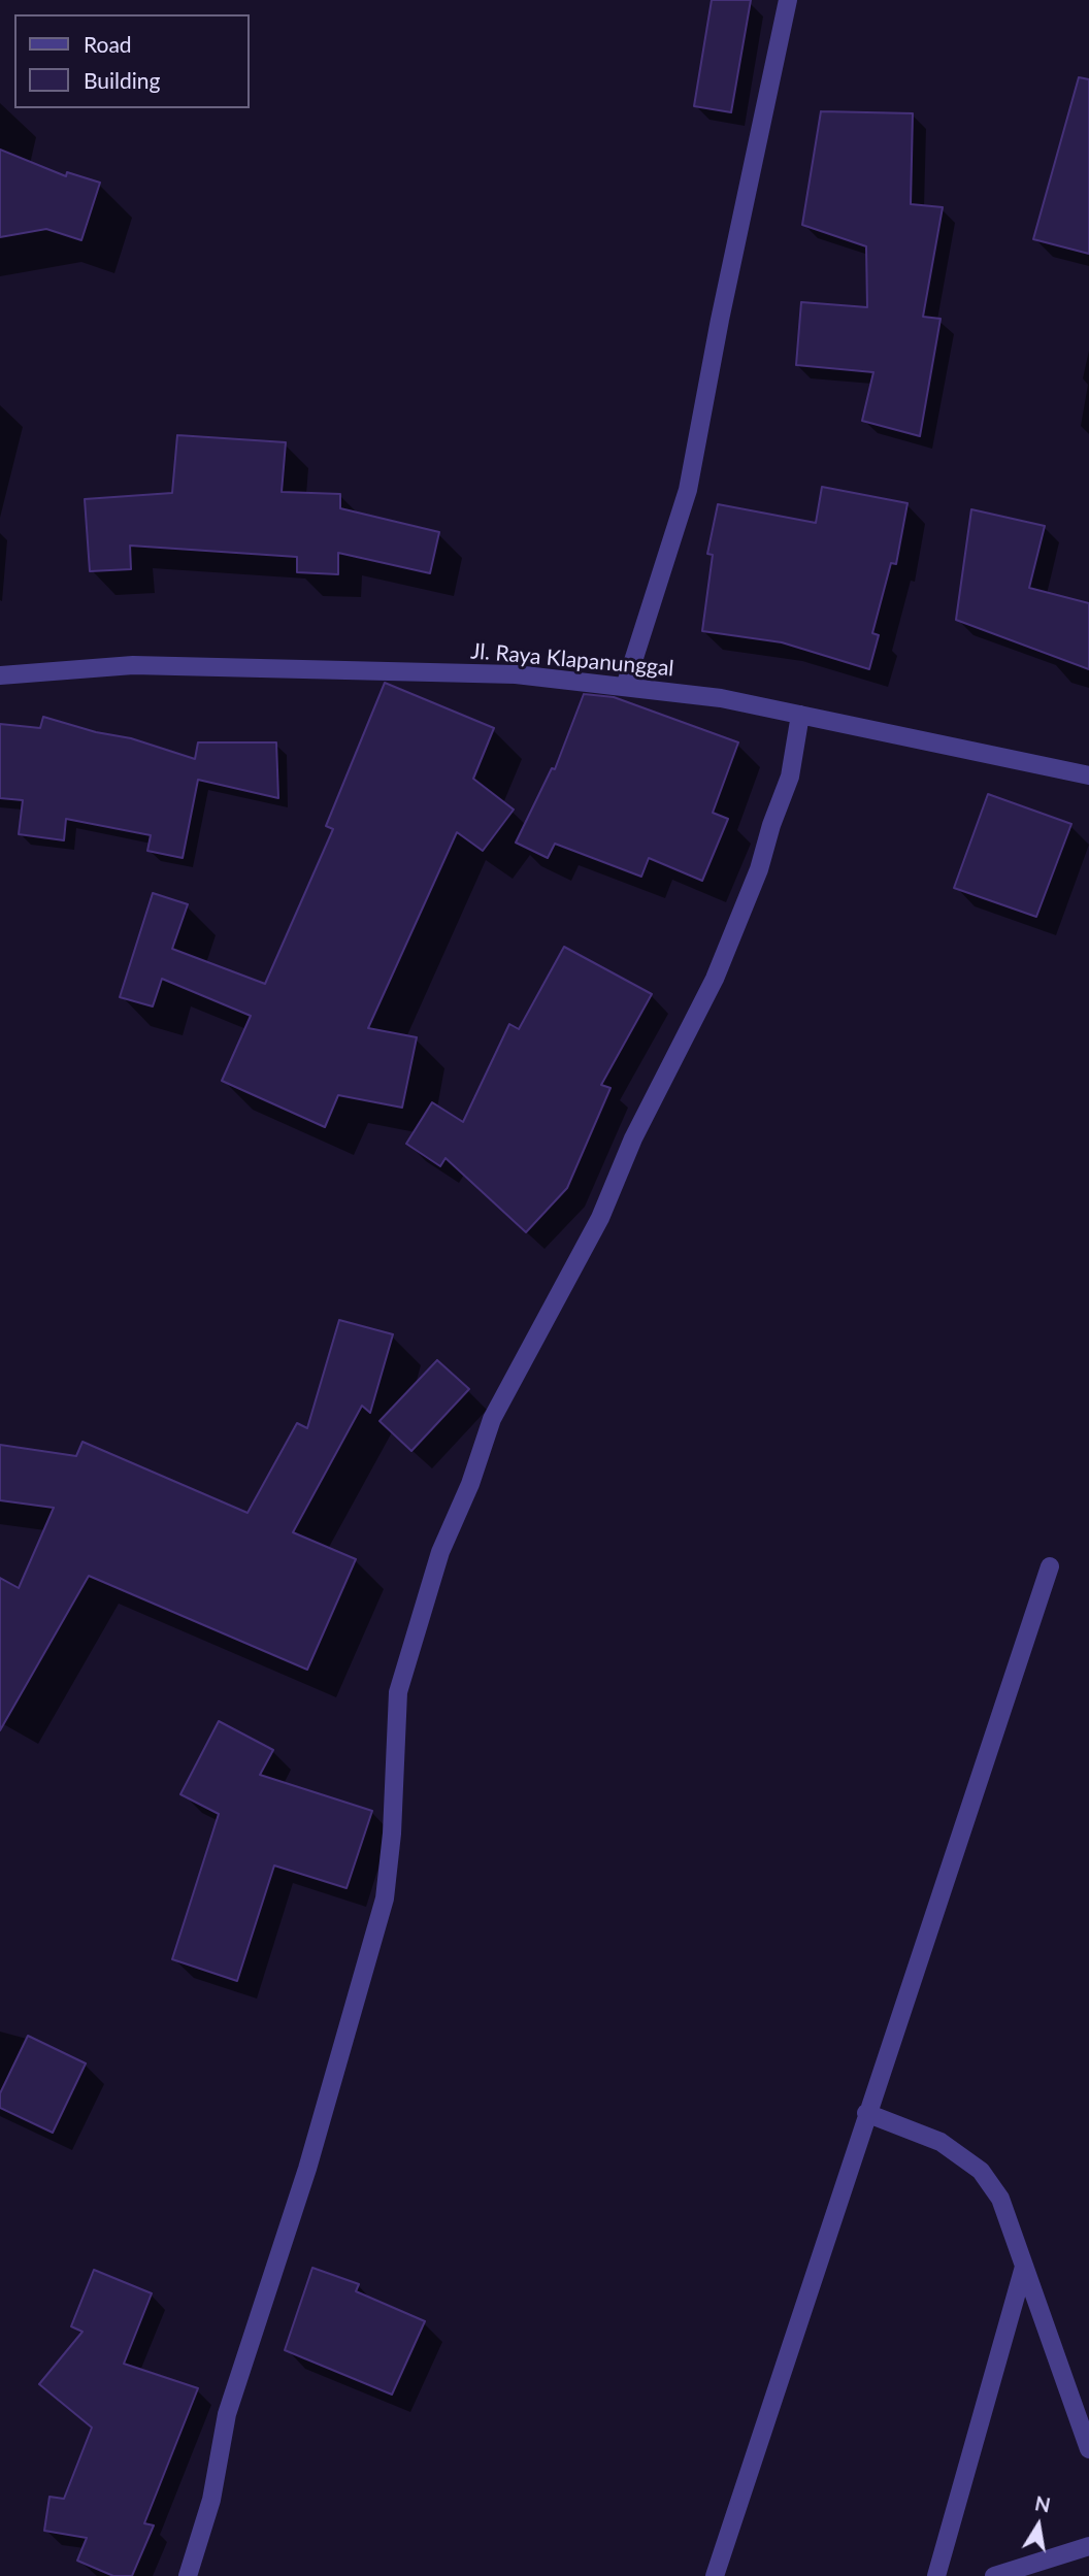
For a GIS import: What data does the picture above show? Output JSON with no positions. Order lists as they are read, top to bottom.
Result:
{
  "streets": {
    "street": ["Jl. Raya Klapanunggal"]
  },
  "legend": ["Road", "Building"],
  "north": "top"
}
